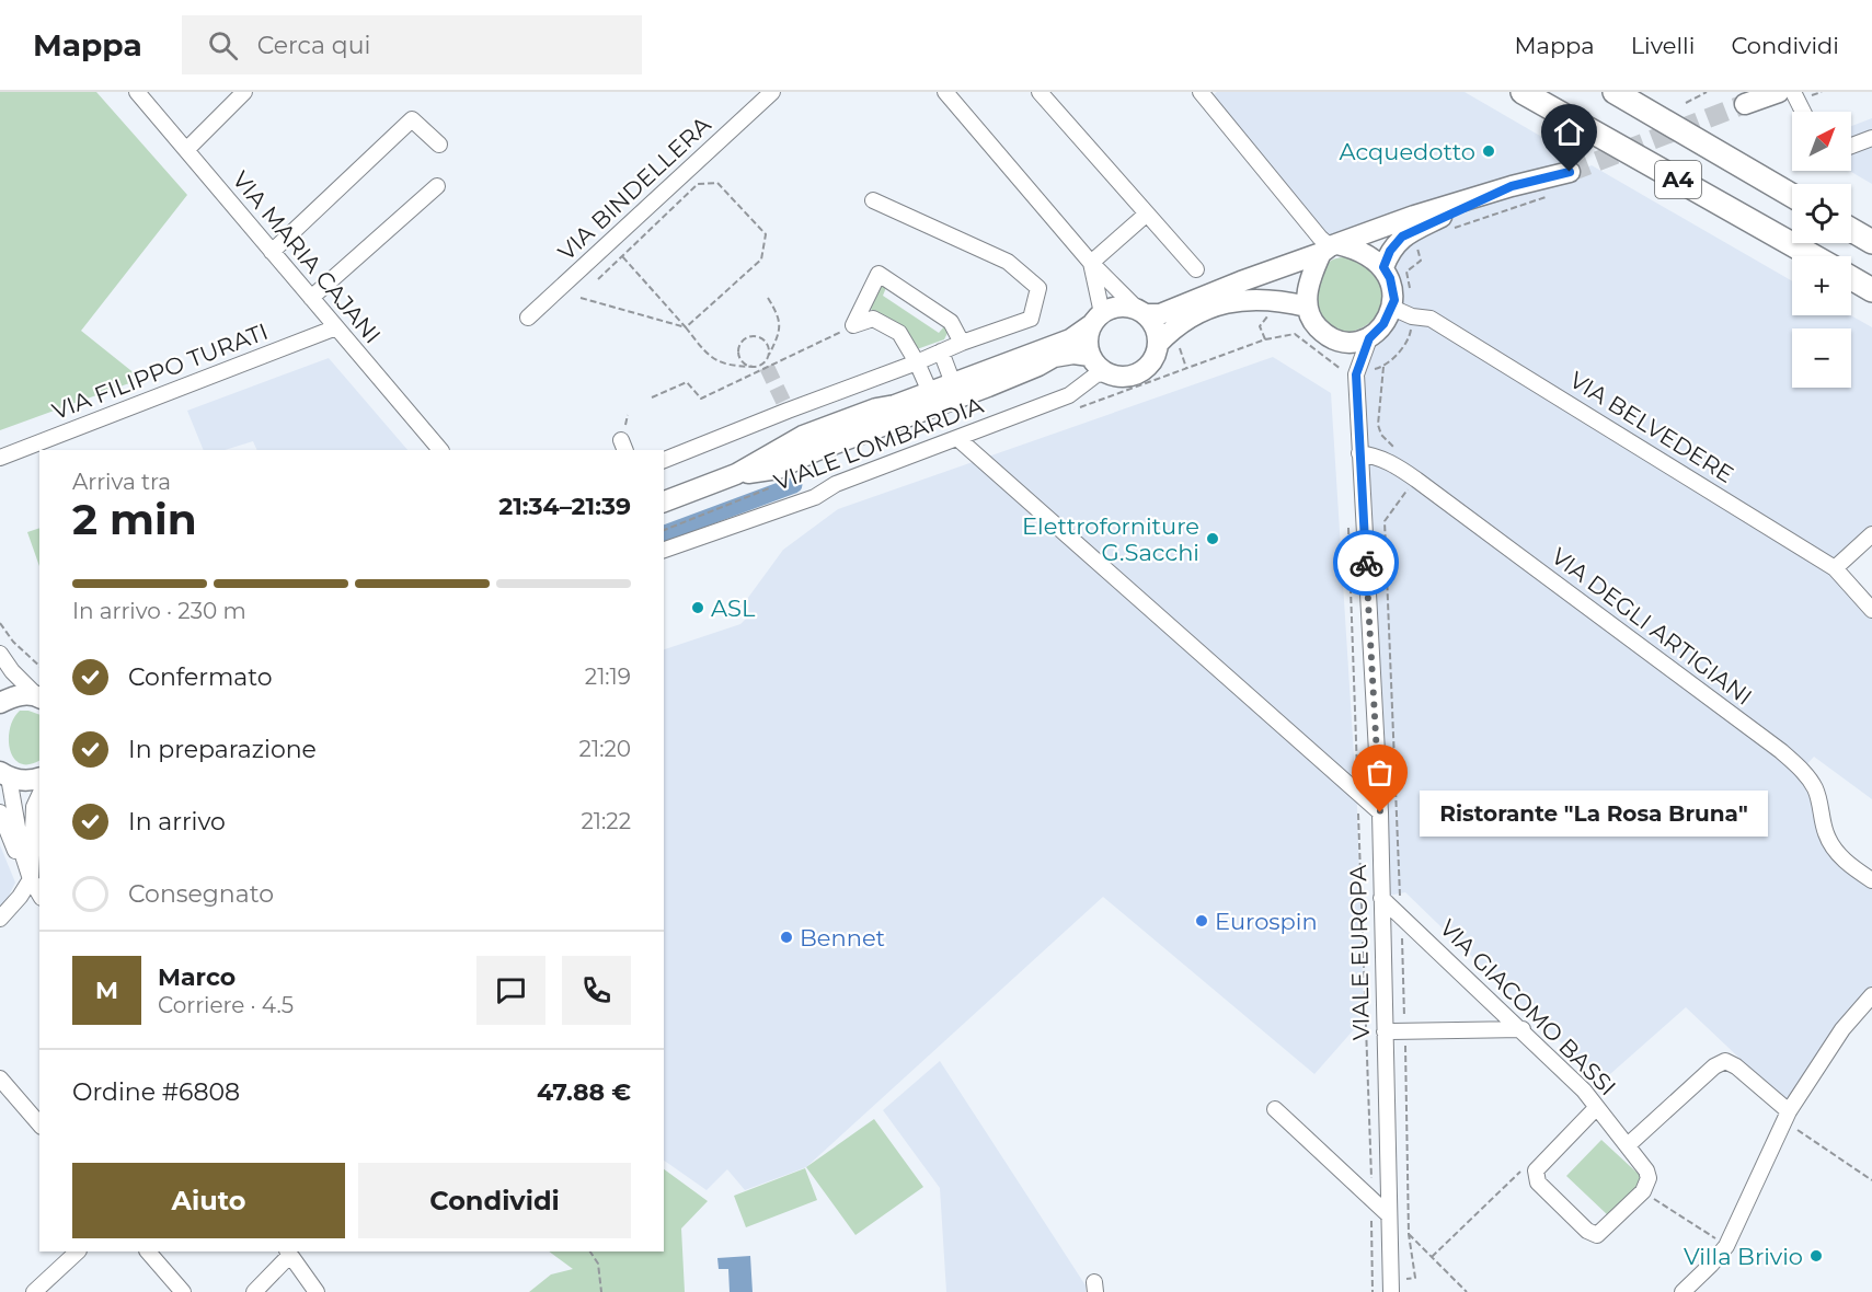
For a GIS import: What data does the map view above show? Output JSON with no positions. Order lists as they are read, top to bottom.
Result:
{
  "streets": {
    "highway": ["A4"],
    "main road": ["VIALE LOMBARDIA"],
    "street": [
      "VIA BINDELLERA",
      "VIA MARIA CAJANI",
      "VIA FILIPPO TURATI",
      "VIA BELVEDERE",
      "VIA DEGLI ARTIGIANI",
      "VIALE EUROPA",
      "VIA GIACOMO BASSI"
    ]
  },
  "crossings": [
    ["VIA MARIA CAJANI", "VIA FILIPPO TURATI"],
    ["VIA BELVEDERE", "VIALE EUROPA"],
    ["VIA DEGLI ARTIGIANI", "VIALE EUROPA"],
    ["VIALE EUROPA", "VIA GIACOMO BASSI"]
  ],
  "places": [
    "Acquedotto",
    "Elettroforniture G.Sacchi",
    "ASL",
    "Ristorante \"La Rosa Bruna\"",
    "Eurospin",
    "Bennet",
    "Villa Brivio"
  ],
  "north": "top right",
  "page": {
    "header": "Mappa",
    "search": "Cerca qui",
    "nav": ["Mappa", "Livelli", "Condividi"],
    "map_buttons": ["+", "−"],
    "heading": ["2 min", "Arriva tra", "21:34–21:39"],
    "panel": [
      "Marco",
      "Corriere · 4.5",
      "Ordine #6808",
      "47.88 €"
    ],
    "bar": "In arrivo · 230 m",
    "list": [
      ["Confermato", "21:19"],
      ["In preparazione", "21:20"],
      ["In arrivo", "21:22"],
      "Consegnato"
    ],
    "bubble": "Ristorante \"La Rosa Bruna\"",
    "round": "M",
    "buttons": ["Aiuto", "Condividi"]
  }
}
